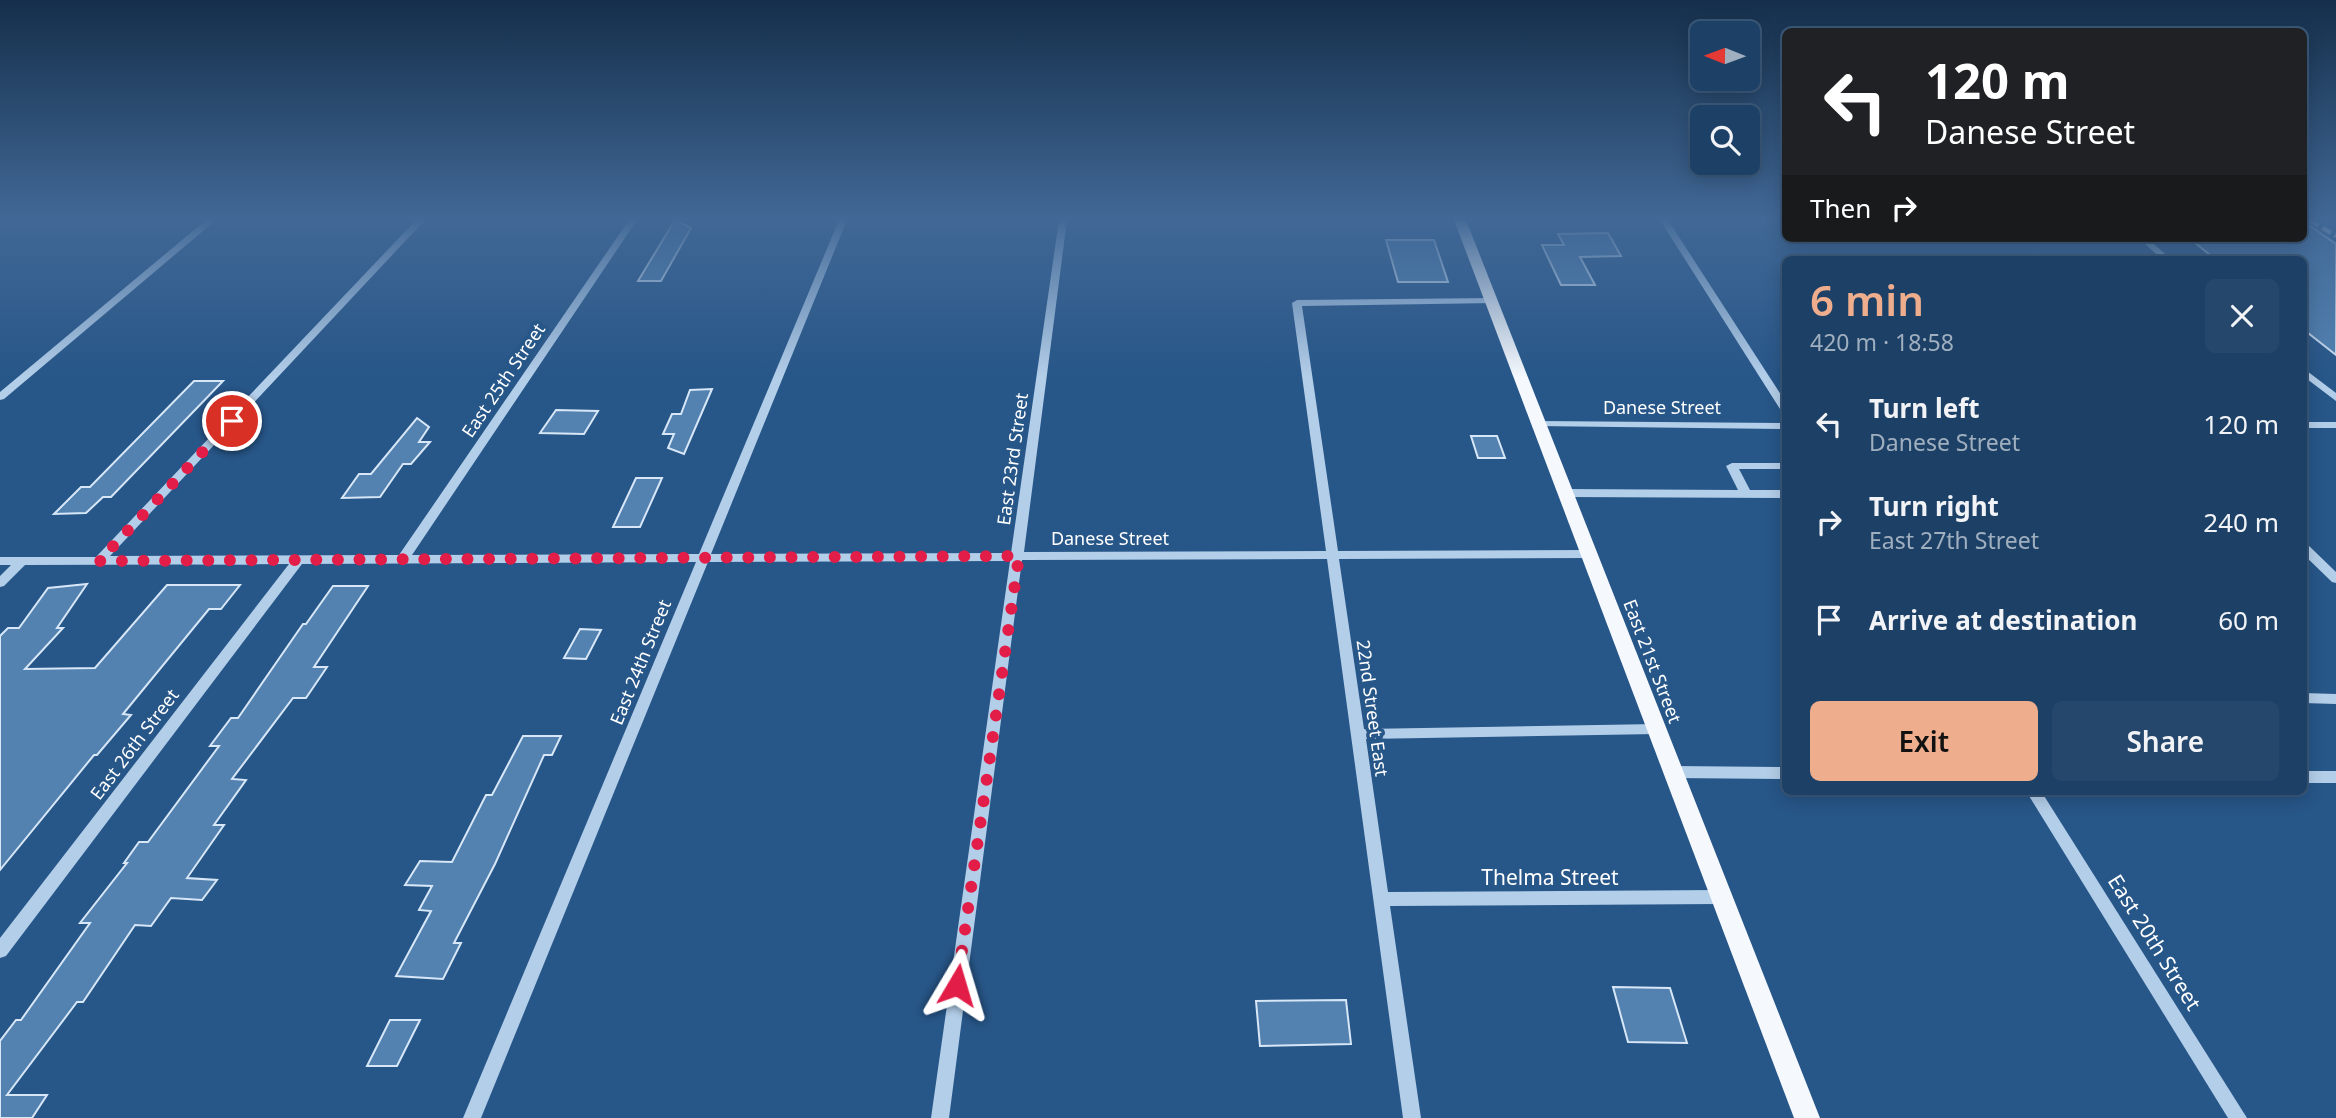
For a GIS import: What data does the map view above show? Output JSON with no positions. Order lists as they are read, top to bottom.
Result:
{
  "streets": {
    "main road": ["East 21st Street"],
    "street": [
      "East 25th Street",
      "Danese Street",
      "East 23rd Street",
      "East 24th Street",
      "22nd Street East",
      "East 26th Street",
      "Thelma Street",
      "East 20th Street"
    ]
  },
  "crossings": [
    ["East 25th Street", "Danese Street"],
    ["Danese Street", "East 23rd Street"],
    ["Danese Street", "East 21st Street"],
    ["Danese Street", "East 24th Street"],
    ["Danese Street", "22nd Street East"],
    ["Danese Street", "East 26th Street"],
    ["East 21st Street", "22nd Street East"],
    ["East 21st Street", "Thelma Street"],
    ["22nd Street East", "Thelma Street"]
  ],
  "north": "left",
  "page": {
    "turn": ["120 m", "Danese Street"],
    "then": "Then",
    "heading": ["6 min", "420 m · 18:58"],
    "list": [
      {
        "name": "Turn left",
        "note": "Danese Street",
        "value": "120 m"
      },
      {
        "name": "Turn right",
        "note": "East 27th Street",
        "value": "240 m"
      },
      {
        "name": "Arrive at destination",
        "value": "60 m"
      }
    ],
    "buttons": ["Exit", "Share"]
  }
}
